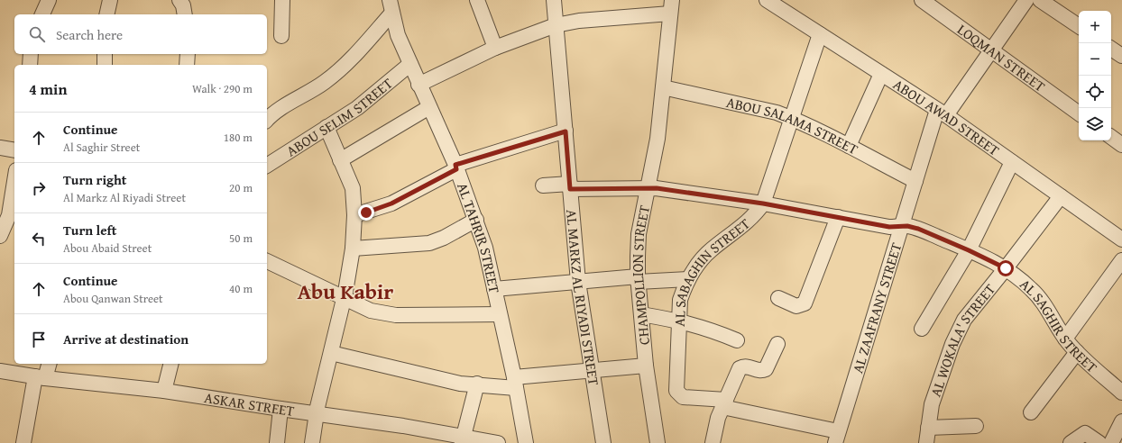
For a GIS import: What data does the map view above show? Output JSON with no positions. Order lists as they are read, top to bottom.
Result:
{
  "streets": {
    "street": [
      "LOQMAN STREET",
      "ABOU SELIM STREET",
      "ABOU AWAD STREET",
      "ABOU SALAMA STREET",
      "AL TAHRIR STREET",
      "CHAMPOLLION STREET",
      "AL SABAGHIN STREET",
      "AL MARKZ AL RIYADI STREET",
      "AL ZAAFRANY STREET",
      "AL SAGHIR STREET",
      "AL WOKALA' STREET",
      "ASKAR STREET"
    ]
  },
  "crossings": [
    ["LOQMAN STREET", "AL ZAAFRANY STREET"],
    ["ABOU SELIM STREET", "AL TAHRIR STREET"],
    ["ABOU AWAD STREET", "AL SABAGHIN STREET"],
    ["ABOU AWAD STREET", "AL ZAAFRANY STREET"],
    ["ABOU AWAD STREET", "AL WOKALA' STREET"],
    ["ABOU SALAMA STREET", "CHAMPOLLION STREET"],
    ["ABOU SALAMA STREET", "AL SABAGHIN STREET"],
    ["ABOU SALAMA STREET", "AL ZAAFRANY STREET"],
    ["CHAMPOLLION STREET", "AL SAGHIR STREET"],
    ["AL SABAGHIN STREET", "AL ZAAFRANY STREET"],
    ["AL SABAGHIN STREET", "AL SAGHIR STREET"],
    ["AL MARKZ AL RIYADI STREET", "AL SAGHIR STREET"],
    ["AL ZAAFRANY STREET", "AL SAGHIR STREET"],
    ["AL SAGHIR STREET", "AL WOKALA' STREET"]
  ],
  "districts": ["Abu Kabir"],
  "page": {
    "map_buttons": ["+", "−"],
    "search": "Search here",
    "heading": ["4 min", "Walk · 290 m"],
    "list": [
      ["Continue", "Al Saghir Street", "180 m"],
      ["Turn right", "Al Markz Al Riyadi Street", "20 m"],
      ["Turn left", "Abou Abaid Street", "50 m"],
      ["Continue", "Abou Qanwan Street", "40 m"],
      "Arrive at destination"
    ]
  }
}
